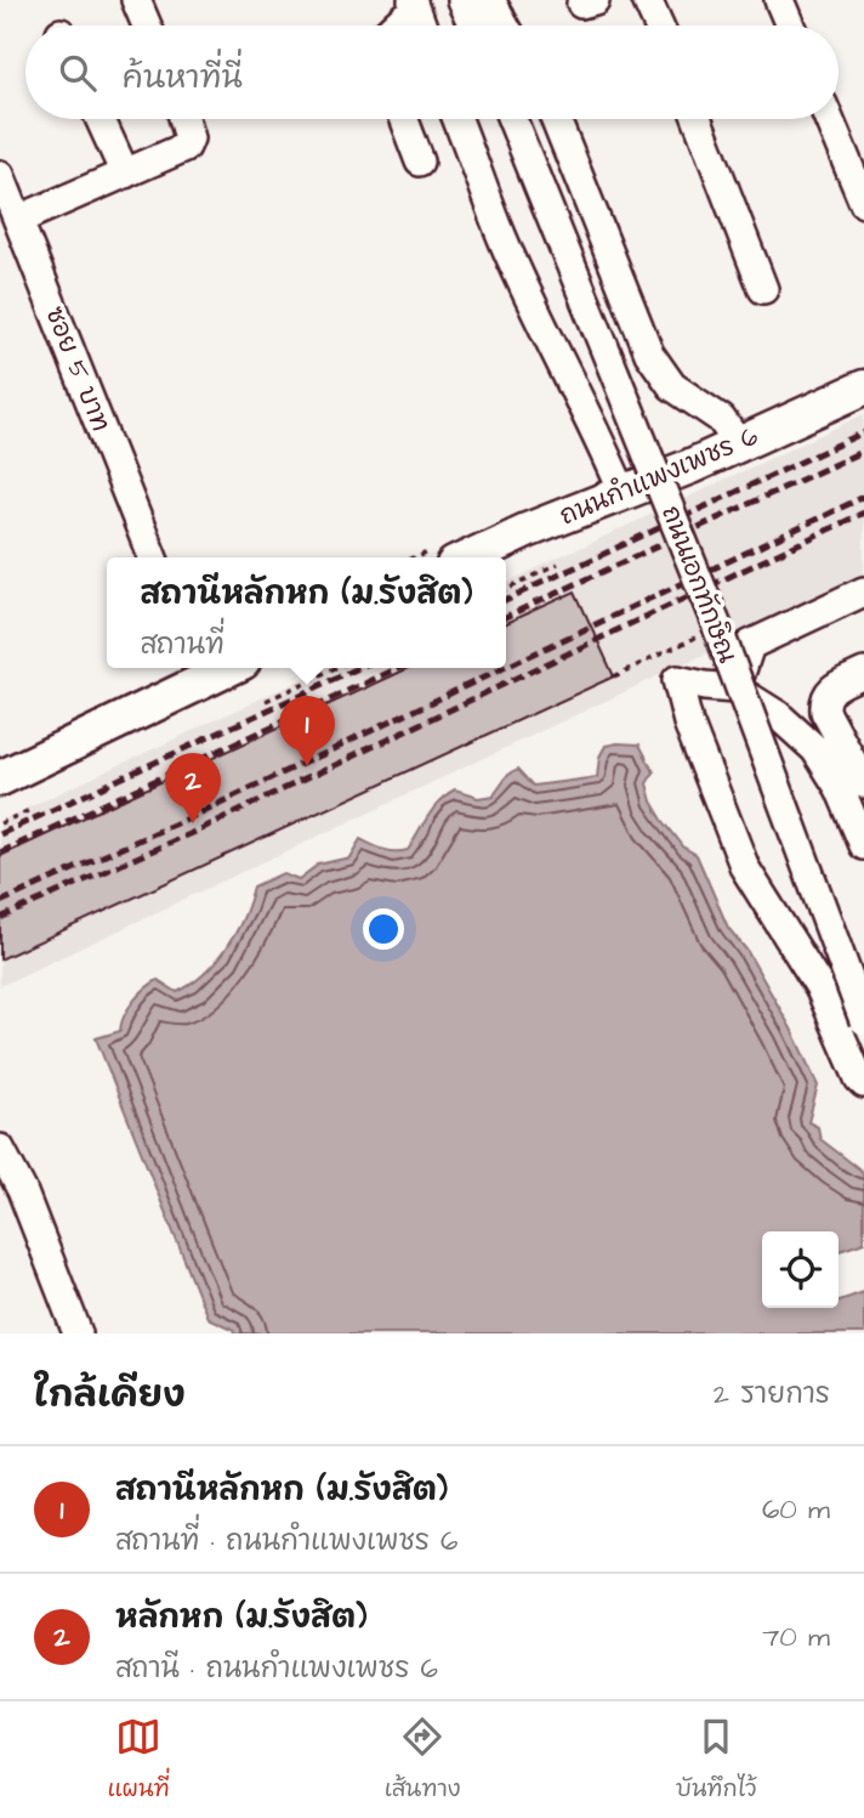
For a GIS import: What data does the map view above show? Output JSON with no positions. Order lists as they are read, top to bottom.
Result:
{
  "streets": {
    "main road": ["ถนนกำแพงเพชร 6"],
    "street": ["ซอย 5 บาท", "ถนนเอกทักษิณ"]
  },
  "page": {
    "search": "ค้นหาที่นี่",
    "popup": ["สถานีหลักหก (ม.รังสิต)", "สถานที่"],
    "pins": ["1", "2"],
    "heading": ["ใกล้เคียง", "2 รายการ"],
    "list": [
      {
        "mark": "1",
        "name": "สถานีหลักหก (ม.รังสิต)",
        "note": "สถานที่ · ถนนกำแพงเพชร 6",
        "value": "60 m"
      },
      {
        "mark": "2",
        "name": "หลักหก (ม.รังสิต)",
        "note": "สถานี · ถนนกำแพงเพชร 6",
        "value": "70 m"
      }
    ],
    "nav": ["แผนที่", "เส้นทาง", "บันทึกไว้"]
  }
}
